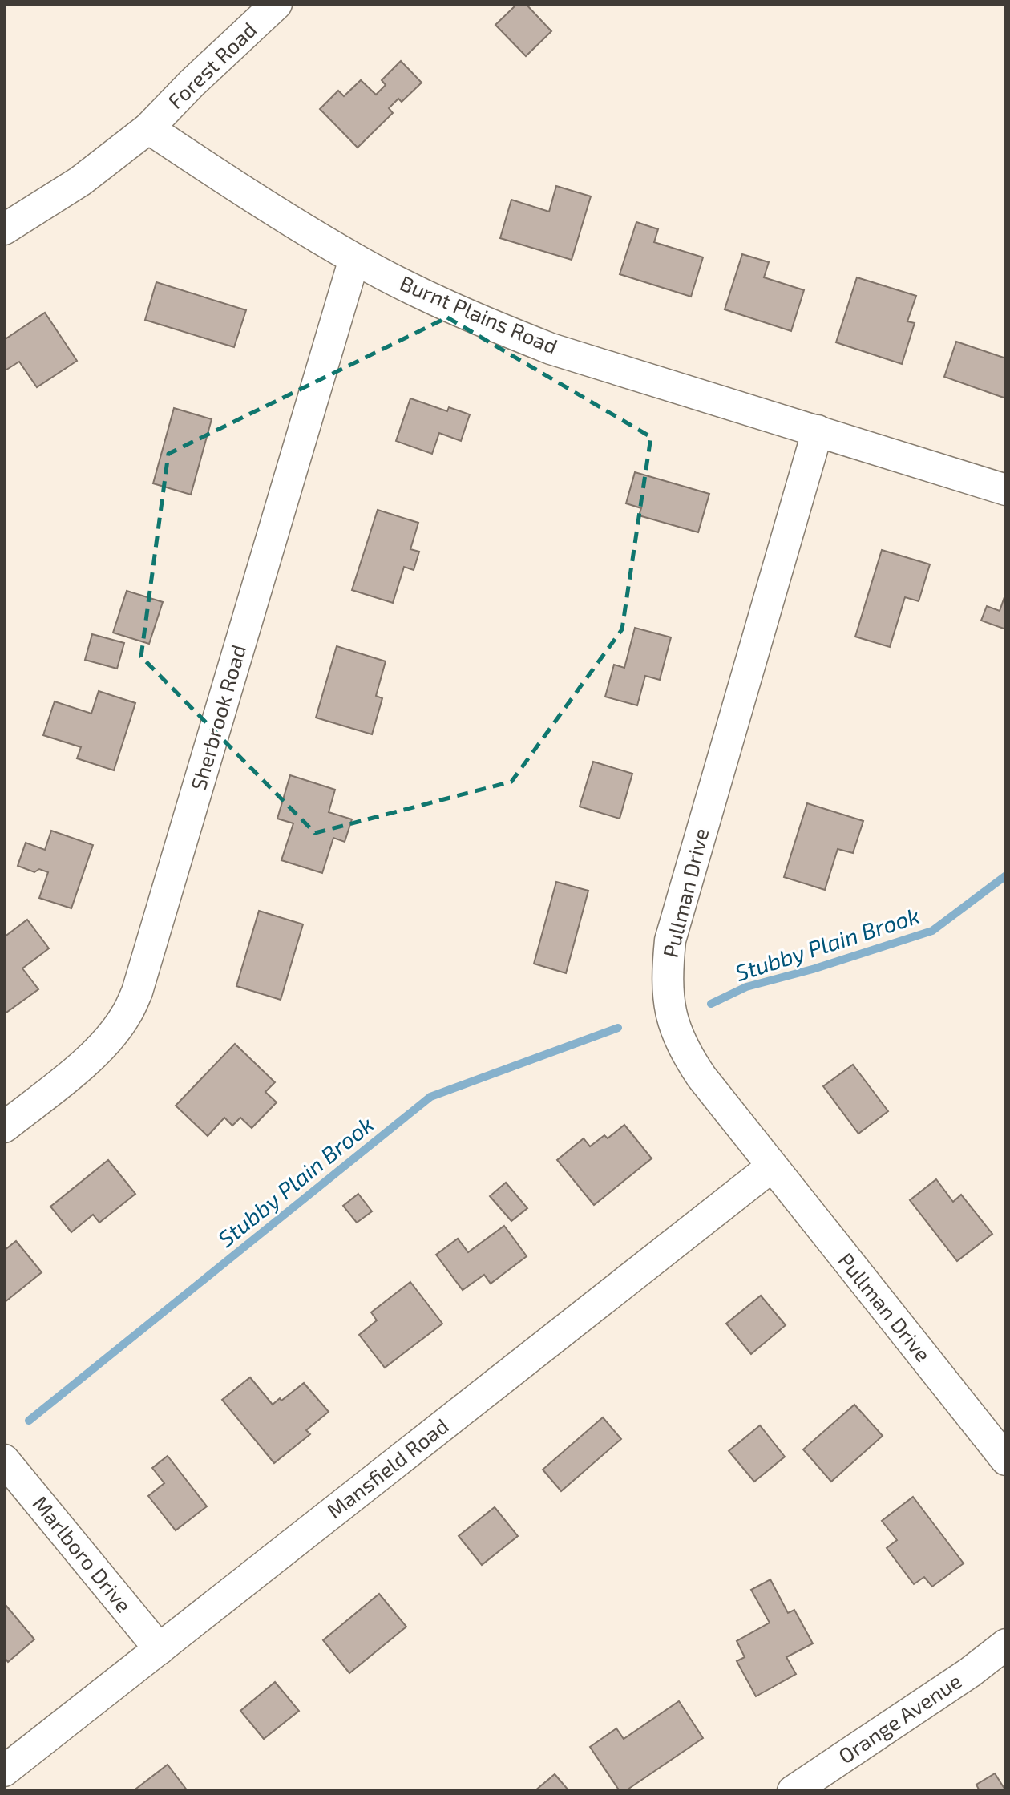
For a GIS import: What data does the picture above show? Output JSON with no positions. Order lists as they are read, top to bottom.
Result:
{
  "streets": {
    "street": [
      "Forest Road",
      "Burnt Plains Road",
      "Sherbrook Road",
      "Pullman Drive",
      "Mansfield Road",
      "Marlboro Drive",
      "Orange Avenue"
    ]
  },
  "crossings": [
    ["Forest Road", "Burnt Plains Road"],
    ["Burnt Plains Road", "Sherbrook Road"],
    ["Burnt Plains Road", "Pullman Drive"],
    ["Pullman Drive", "Mansfield Road"],
    ["Mansfield Road", "Marlboro Drive"]
  ],
  "water": ["Stubby Plain Brook"]
}
